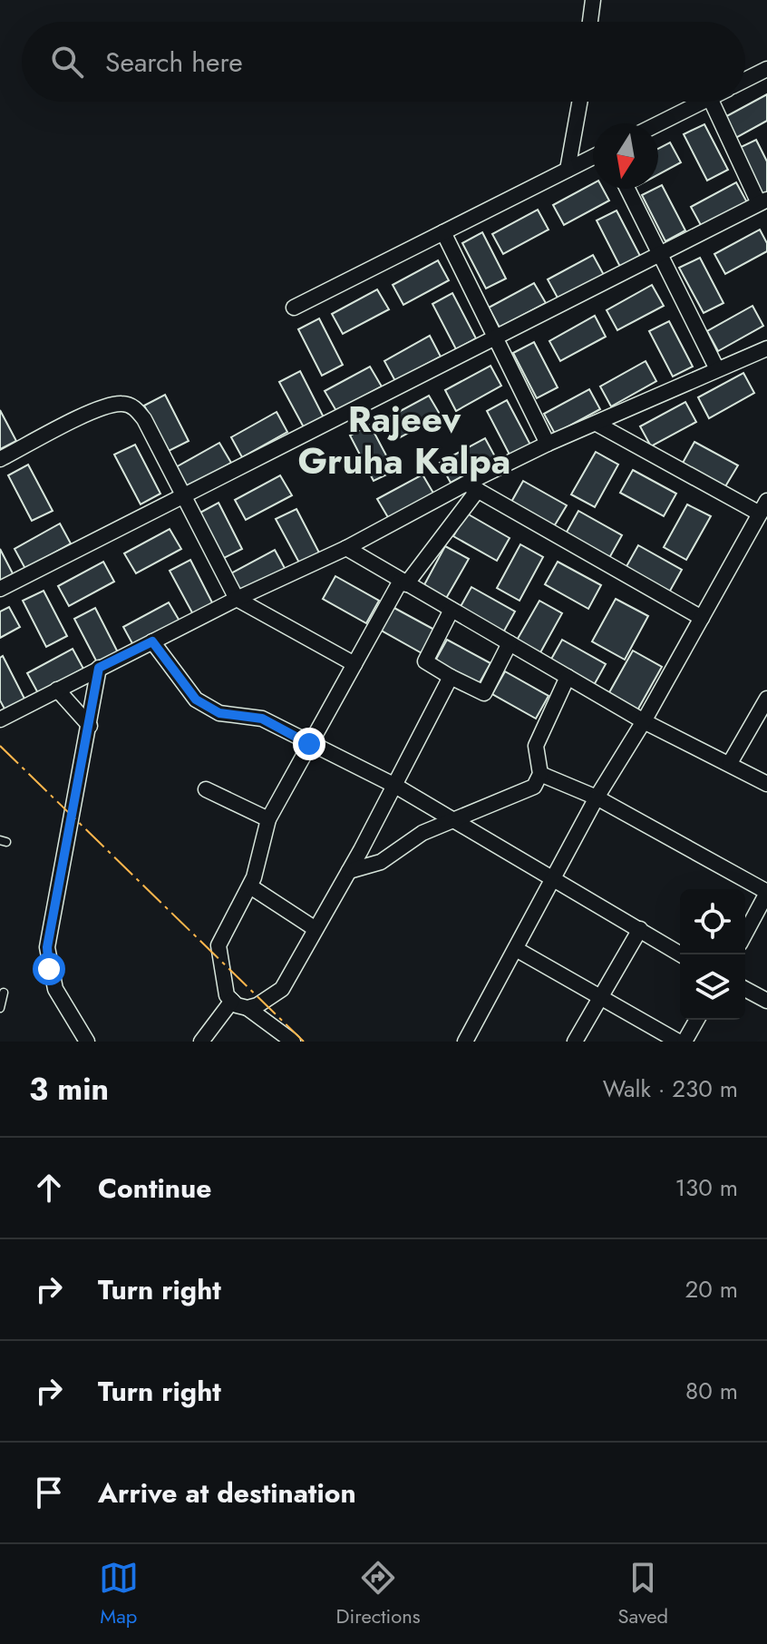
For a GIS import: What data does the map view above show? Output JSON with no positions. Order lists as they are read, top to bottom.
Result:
{
  "districts": ["Rajeev Gruha Kalpa"],
  "north": "bottom",
  "page": {
    "search": "Search here",
    "heading": ["3 min", "Walk · 230 m"],
    "list": [
      ["Continue", "130 m"],
      ["Turn right", "20 m"],
      ["Turn right", "80 m"],
      "Arrive at destination"
    ],
    "nav": ["Map", "Directions", "Saved"]
  }
}
